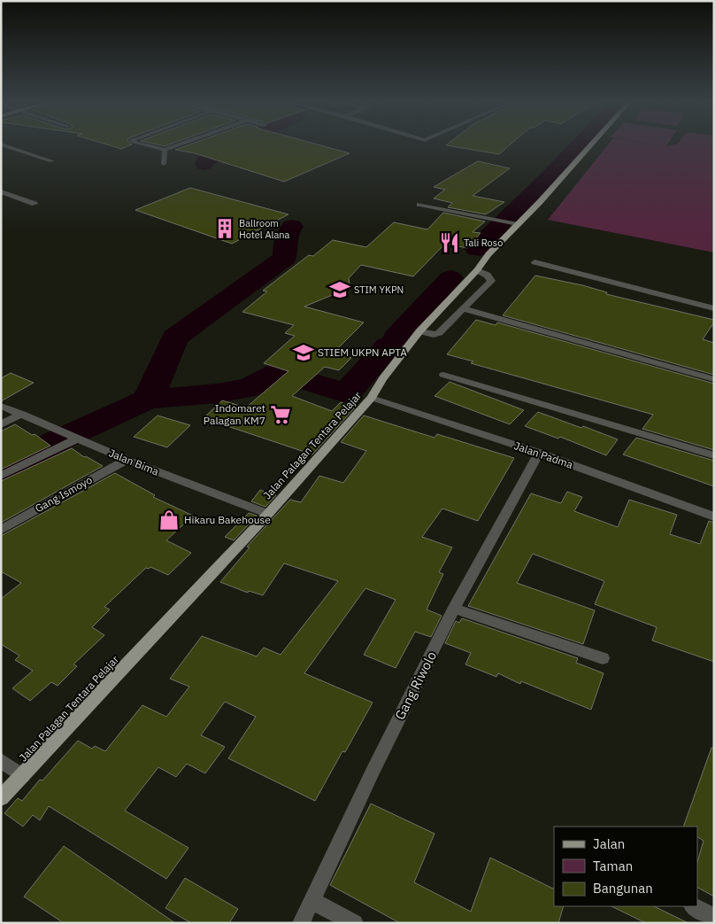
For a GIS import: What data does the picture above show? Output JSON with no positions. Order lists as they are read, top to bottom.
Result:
{
  "streets": {
    "main road": ["Jalan Palagan Tentara Pelajar"],
    "street": [
      "Jalan Padma",
      "Jalan Bima",
      "Gang Ismoyo",
      "Gang Riwolo"
    ]
  },
  "crossings": [
    ["Jalan Palagan Tentara Pelajar", "Jalan Padma"],
    ["Jalan Palagan Tentara Pelajar", "Jalan Bima"],
    ["Jalan Padma", "Gang Riwolo"],
    ["Jalan Bima", "Gang Ismoyo"]
  ],
  "places": {
    "building": ["Ballroom Hotel Alana"],
    "restaurant": ["Tali Roso"],
    "school or university": ["STIM YKPN", "STIEM UKPN APTA"],
    "supermarket": ["Indomaret Palagan KM7"],
    "shop": ["Hikaru Bakehouse"]
  },
  "legend": ["Jalan", "Taman", "Bangunan"]
}
